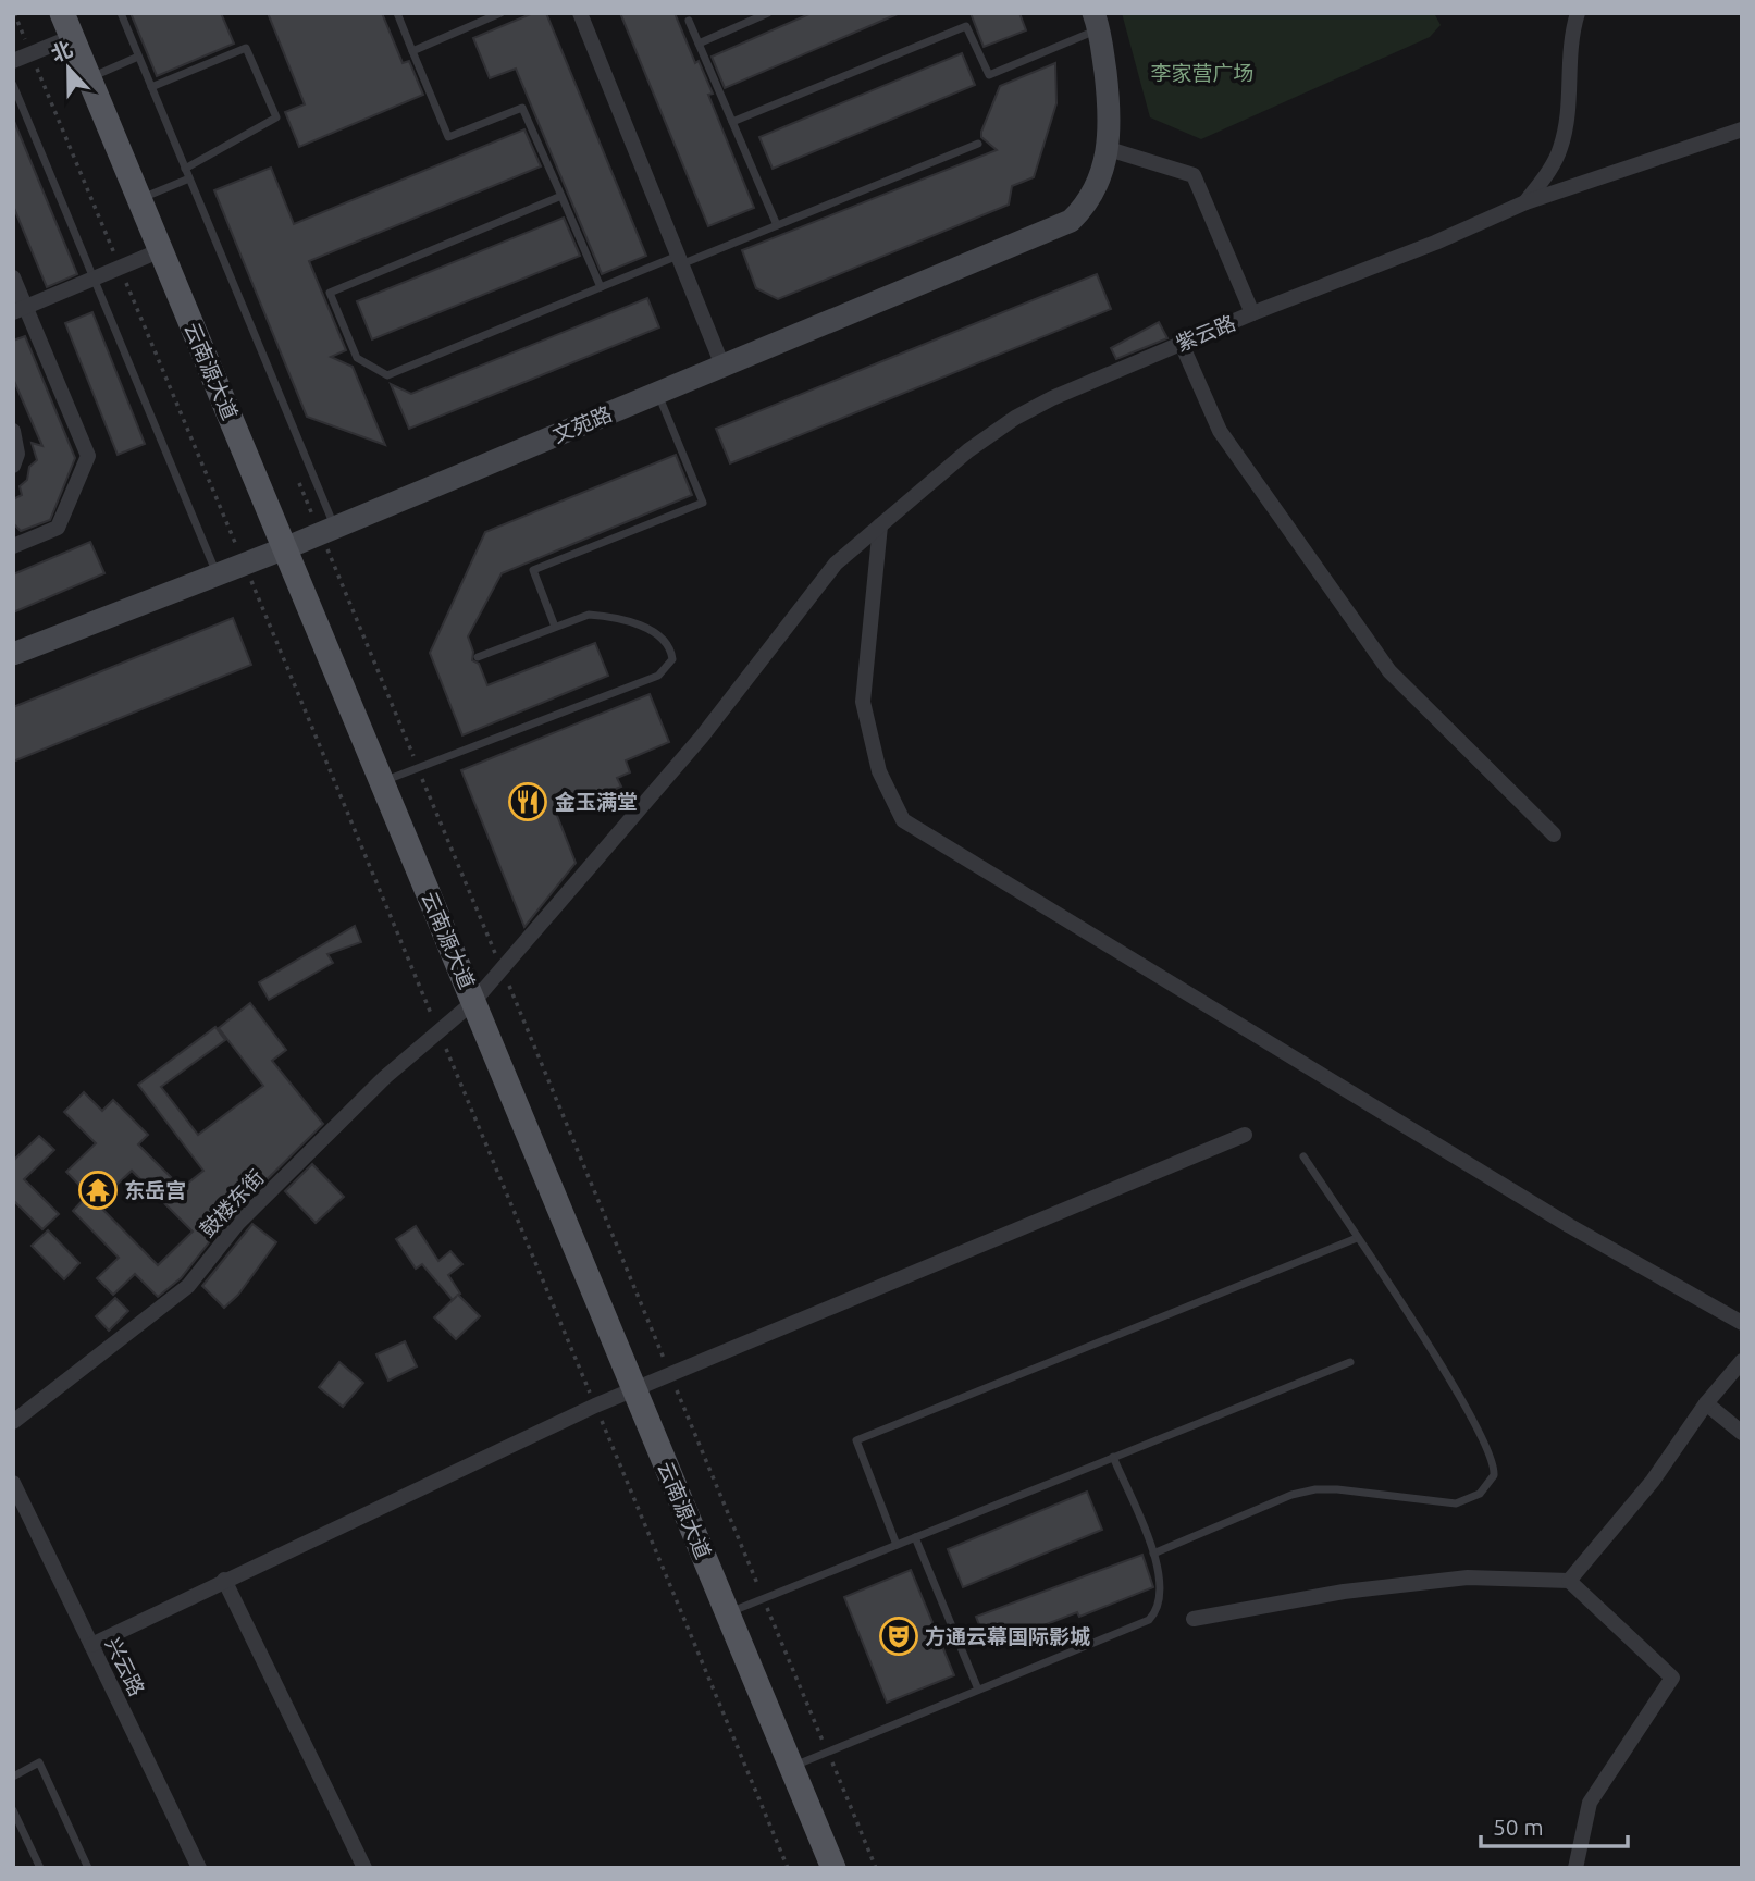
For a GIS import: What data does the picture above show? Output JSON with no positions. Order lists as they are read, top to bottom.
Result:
{
  "streets": {
    "main road": ["云南源大道"],
    "street": [
      "紫云路",
      "文苑路",
      "鼓楼东街",
      "兴云路"
    ]
  },
  "crossings": [
    ["紫云路", "文苑路"],
    ["紫云路", "鼓楼东街"],
    ["云南源大道", "文苑路"],
    ["云南源大道", "鼓楼东街"]
  ],
  "parks": ["李家营广场"],
  "places": {
    "restaurant": ["金玉满堂"],
    "temple": ["东岳宫"],
    "theatre": ["方通云幕国际影城"]
  },
  "scale_bar": "50 m",
  "north": "top"
}
